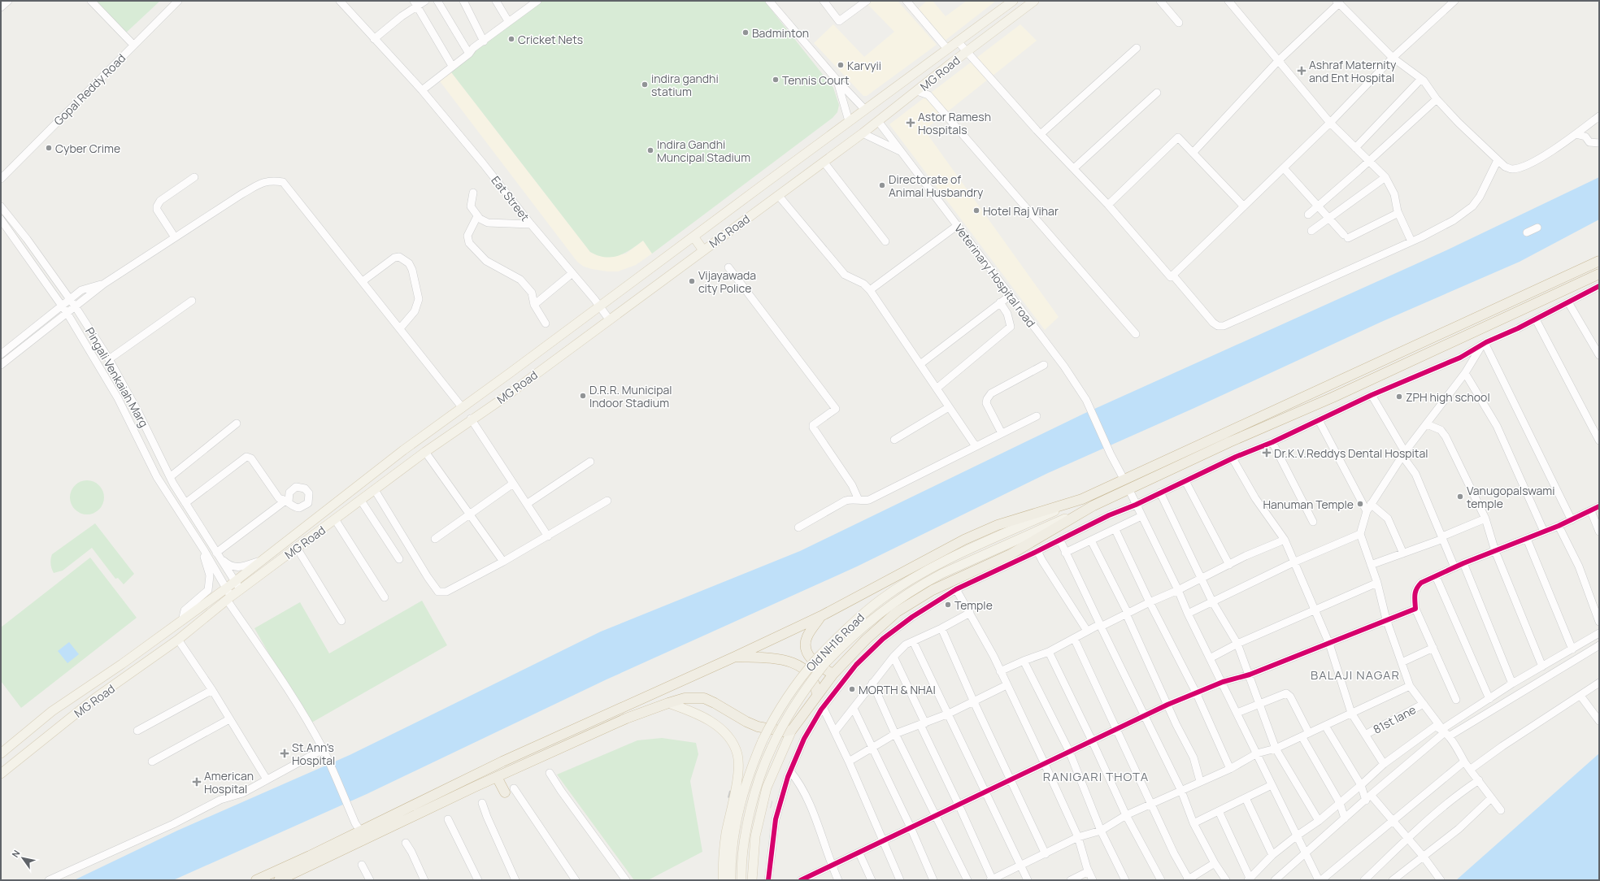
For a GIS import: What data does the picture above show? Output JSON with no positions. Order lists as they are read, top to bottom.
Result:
{
  "streets": {
    "main road": ["MG Road", "Old NH16 Road"],
    "street": [
      "Gopal Reddy Road",
      "Eat Street",
      "Veterinary Hospital road",
      "Pingali Venkaiah Marg",
      "81st lane"
    ]
  },
  "crossings": [
    ["MG Road", "Eat Street"],
    ["MG Road", "Veterinary Hospital road"],
    ["MG Road", "Pingali Venkaiah Marg"]
  ],
  "districts": ["BALAJI NAGAR", "RANIGARI THOTA"],
  "places": {
    "other": [
      "Badminton",
      "Cricket Nets",
      "Karvyii",
      "Tennis Court",
      "indira gandhi statium",
      "Cyber Crime",
      "Indira Gandhi Muncipal Stadium",
      "Directorate of Animal Husbandry",
      "Hotel Raj Vihar",
      "Vijayawada city Police",
      "D.R.R. Municipal Indoor Stadium",
      "ZPH high school",
      "Vanugopalswami temple",
      "Hanuman Temple",
      "Temple",
      "MORTH & NHAI"
    ],
    "health": [
      "Ashraf Maternity and Ent Hospital",
      "Astor Ramesh Hospitals",
      "Dr.K.V.Reddys Dental Hospital",
      "St.Ann's Hospital",
      "American Hospital"
    ]
  },
  "north": "top left"
}
